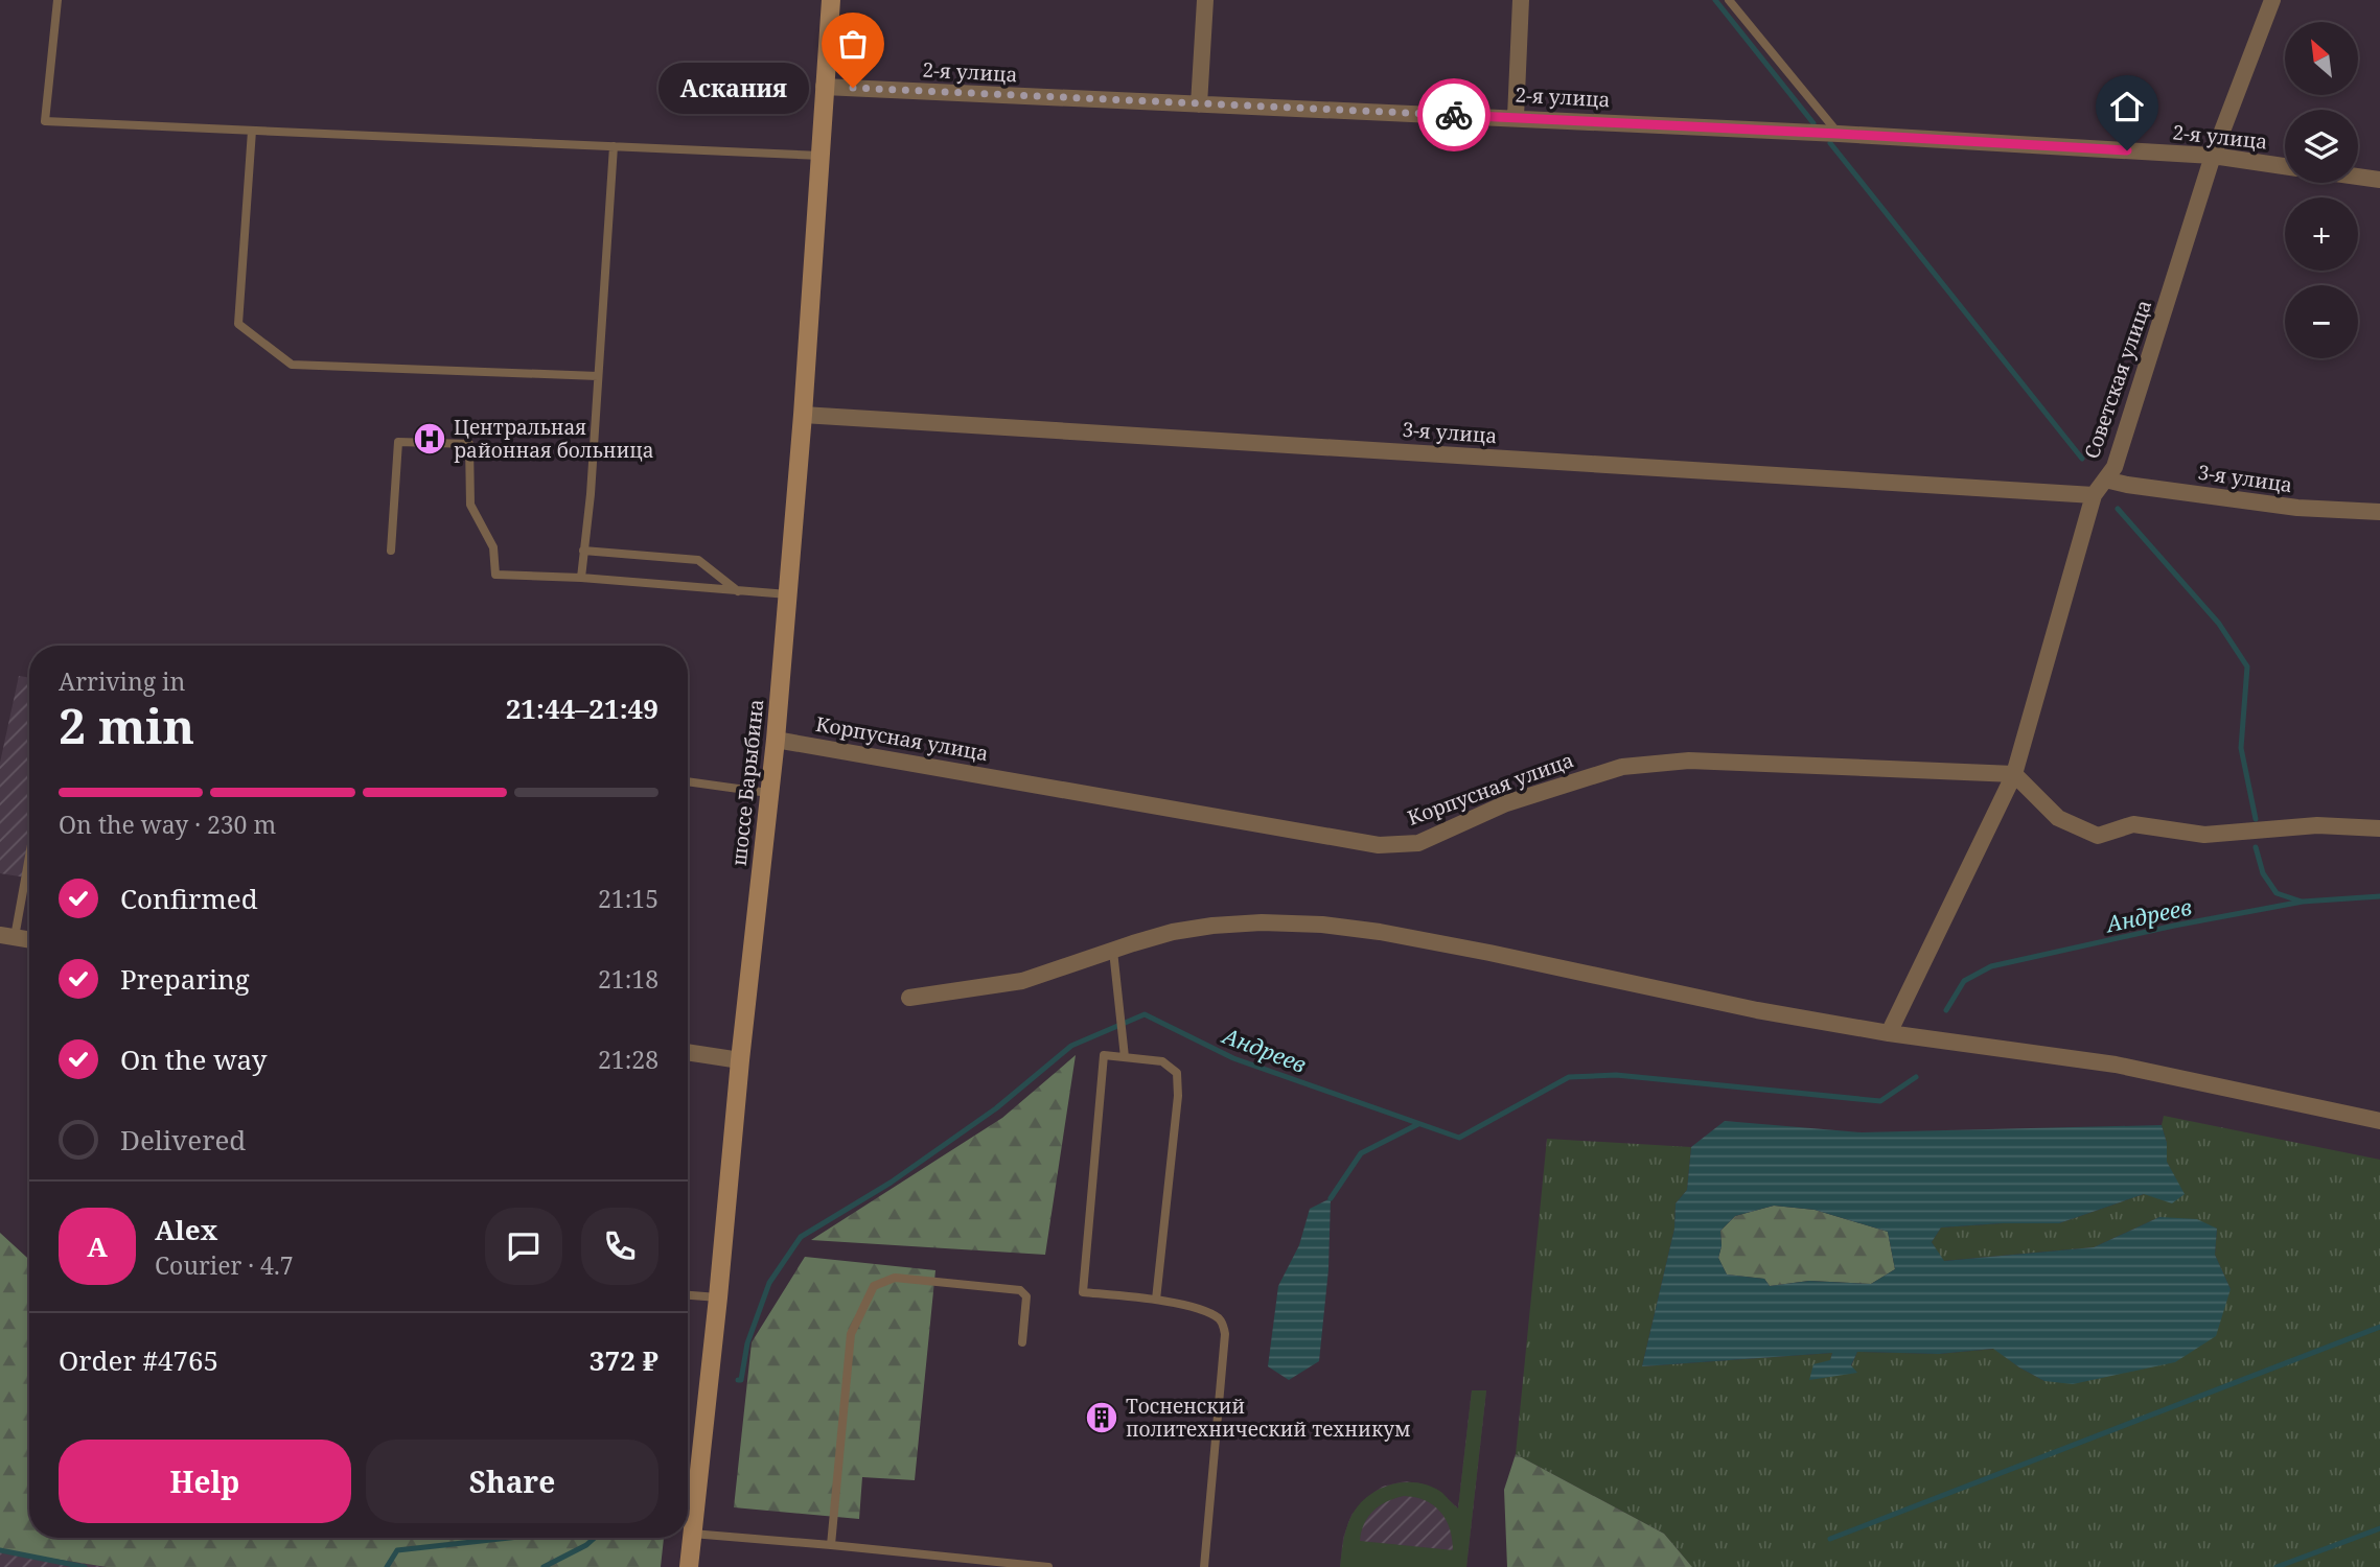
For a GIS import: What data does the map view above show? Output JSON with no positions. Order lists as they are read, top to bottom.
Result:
{
  "streets": {
    "main road": ["шоссе Барыбина"],
    "street": [
      "2-я улица",
      "Советская улица",
      "3-я улица",
      "Корпусная улица"
    ]
  },
  "crossings": [
    ["2-я улица", "Советская улица"],
    ["2-я улица", "шоссе Барыбина"],
    ["Советская улица", "3-я улица"],
    ["Советская улица", "Корпусная улица"],
    ["3-я улица", "шоссе Барыбина"],
    ["Корпусная улица", "шоссе Барыбина"]
  ],
  "water": ["Андреев"],
  "places": {
    "other": ["Аскания"],
    "hospital": ["Центральная районная больница"],
    "building": ["Тосненский политехнический техникум"]
  },
  "north": "top left",
  "page": {
    "map_buttons": ["+", "−"],
    "bubble": "Аскания",
    "heading": ["2 min", "Arriving in", "21:44–21:49"],
    "panel": [
      "Alex",
      "Courier · 4.7",
      "Order #4765",
      "372 ₽"
    ],
    "bar": "On the way · 230 m",
    "list": [
      ["Confirmed", "21:15"],
      ["Preparing", "21:18"],
      ["On the way", "21:28"],
      "Delivered"
    ],
    "round": "A",
    "buttons": ["Help", "Share"]
  }
}
